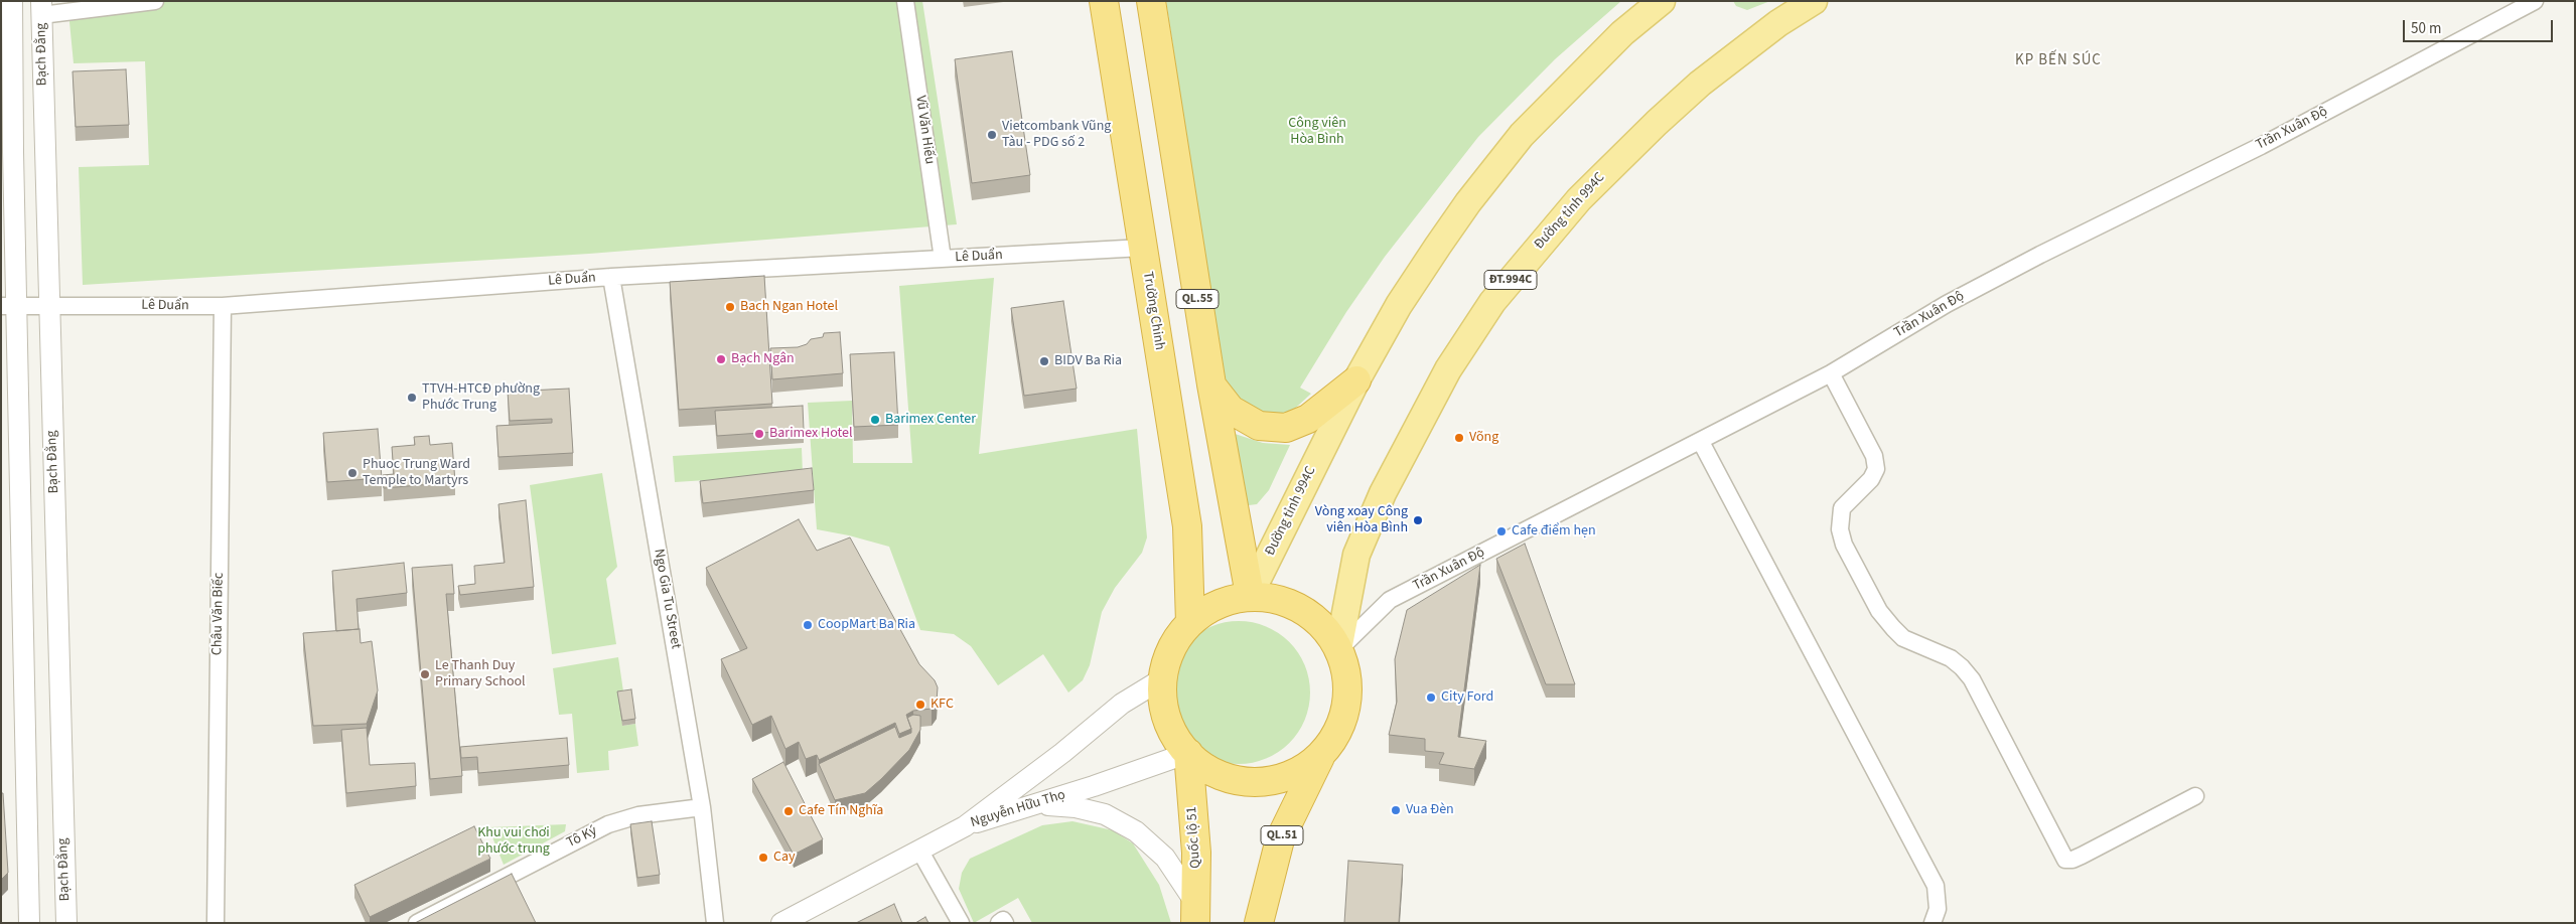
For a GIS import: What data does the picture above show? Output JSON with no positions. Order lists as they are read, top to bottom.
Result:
{
  "streets": {
    "highway": [
      "QL.55",
      "Trường Chinh",
      "QL.51",
      "Quốc lộ 51"
    ],
    "main road": ["Đường tỉnh 994C", "ĐT.994C"],
    "street": [
      "Bạch Đằng",
      "Trần Xuân Độ",
      "Vũ Văn Hiếu",
      "Lê Duẩn",
      "Ngo Gia Tu Street",
      "Châu Văn Biếc",
      "Nguyễn Hữu Thọ",
      "Tô Ký"
    ]
  },
  "crossings": [
    ["Bạch Đằng", "Lê Duẩn"],
    ["Trần Xuân Độ", "Đường tỉnh 994C"],
    ["Vũ Văn Hiếu", "Lê Duẩn"],
    ["Đường tỉnh 994C", "QL.55"],
    ["Lê Duẩn", "Trường Chinh"],
    ["Lê Duẩn", "Ngo Gia Tu Street"],
    ["Lê Duẩn", "Châu Văn Biếc"],
    ["Ngo Gia Tu Street", "Tô Ký"],
    ["Nguyễn Hữu Thọ", "Quốc lộ 51"]
  ],
  "districts": ["KP BẾN SÚC"],
  "parks": ["Công viên Hòa Bình", "Khu vui chơi phước trung"],
  "places": [
    "Vietcombank Vũng Tàu - PDG số 2",
    "Bach Ngan Hotel",
    "Bạch Ngân",
    "BIDV Ba Ria",
    "TTVH-HTCĐ phường Phước Trung",
    "Barimex Center",
    "Barimex Hotel",
    "Võng",
    "Phuoc Trung Ward Temple to Martyrs",
    "Vòng xoay Công viên Hòa Bình",
    "Cafe điểm hẹn",
    "CoopMart Ba Ria",
    "Le Thanh Duy Primary School",
    "City Ford",
    "KFC",
    "Vua Đèn",
    "Cafe Tín Nghĩa",
    "Cay"
  ],
  "scale_bar": "50 m"
}
